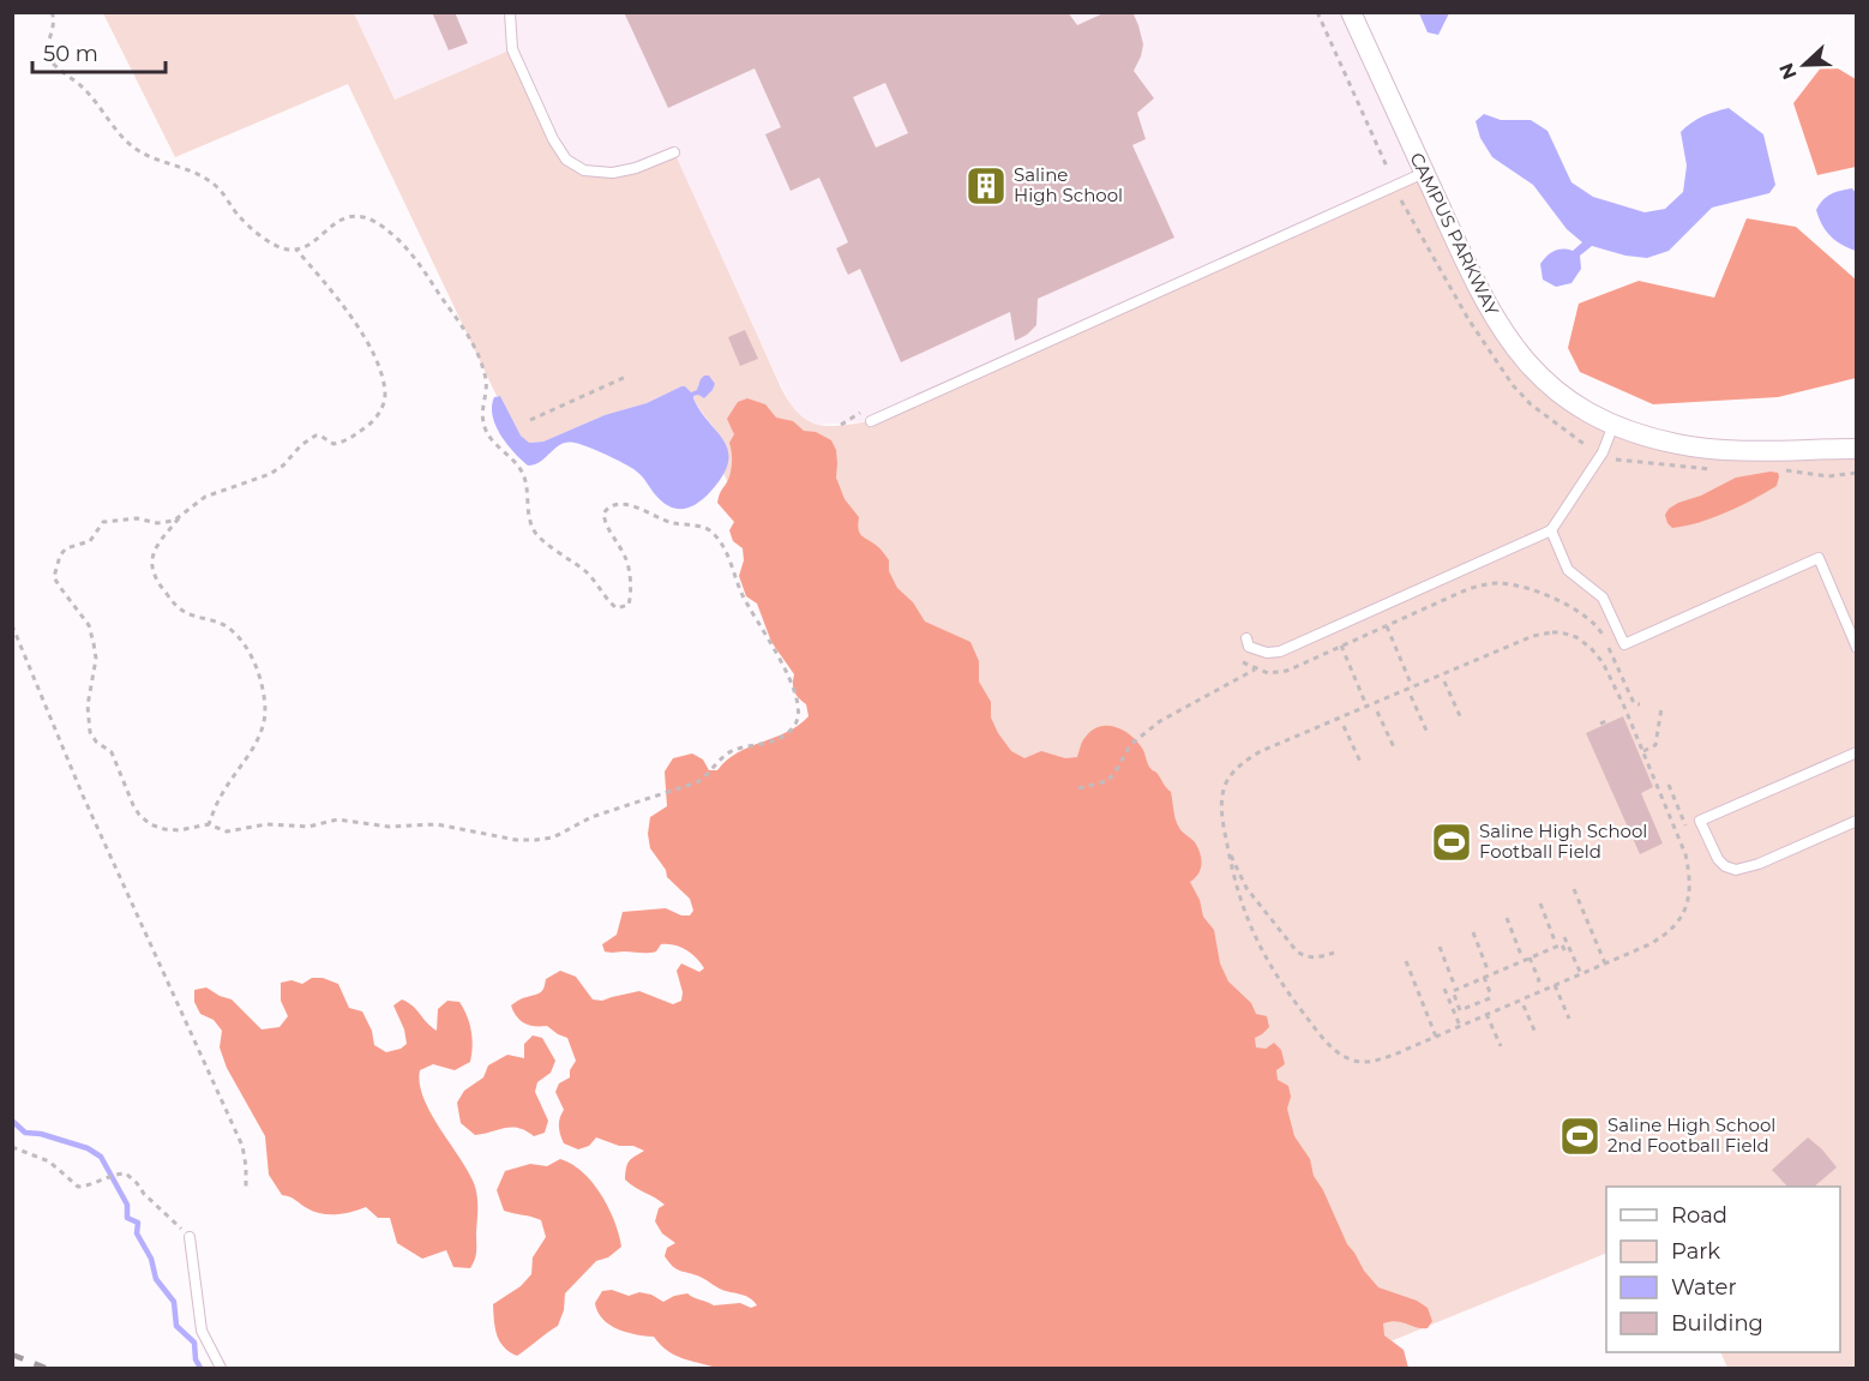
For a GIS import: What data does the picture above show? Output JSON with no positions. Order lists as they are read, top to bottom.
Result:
{
  "streets": {
    "street": ["CAMPUS PARKWAY"]
  },
  "places": {
    "building": ["Saline High School"],
    "sports": ["Saline High School Football Field", "Saline High School 2nd Football Field"]
  },
  "legend": [
    "Road",
    "Park",
    "Water",
    "Building"
  ],
  "scale_bar": "50 m",
  "north": "left"
}
